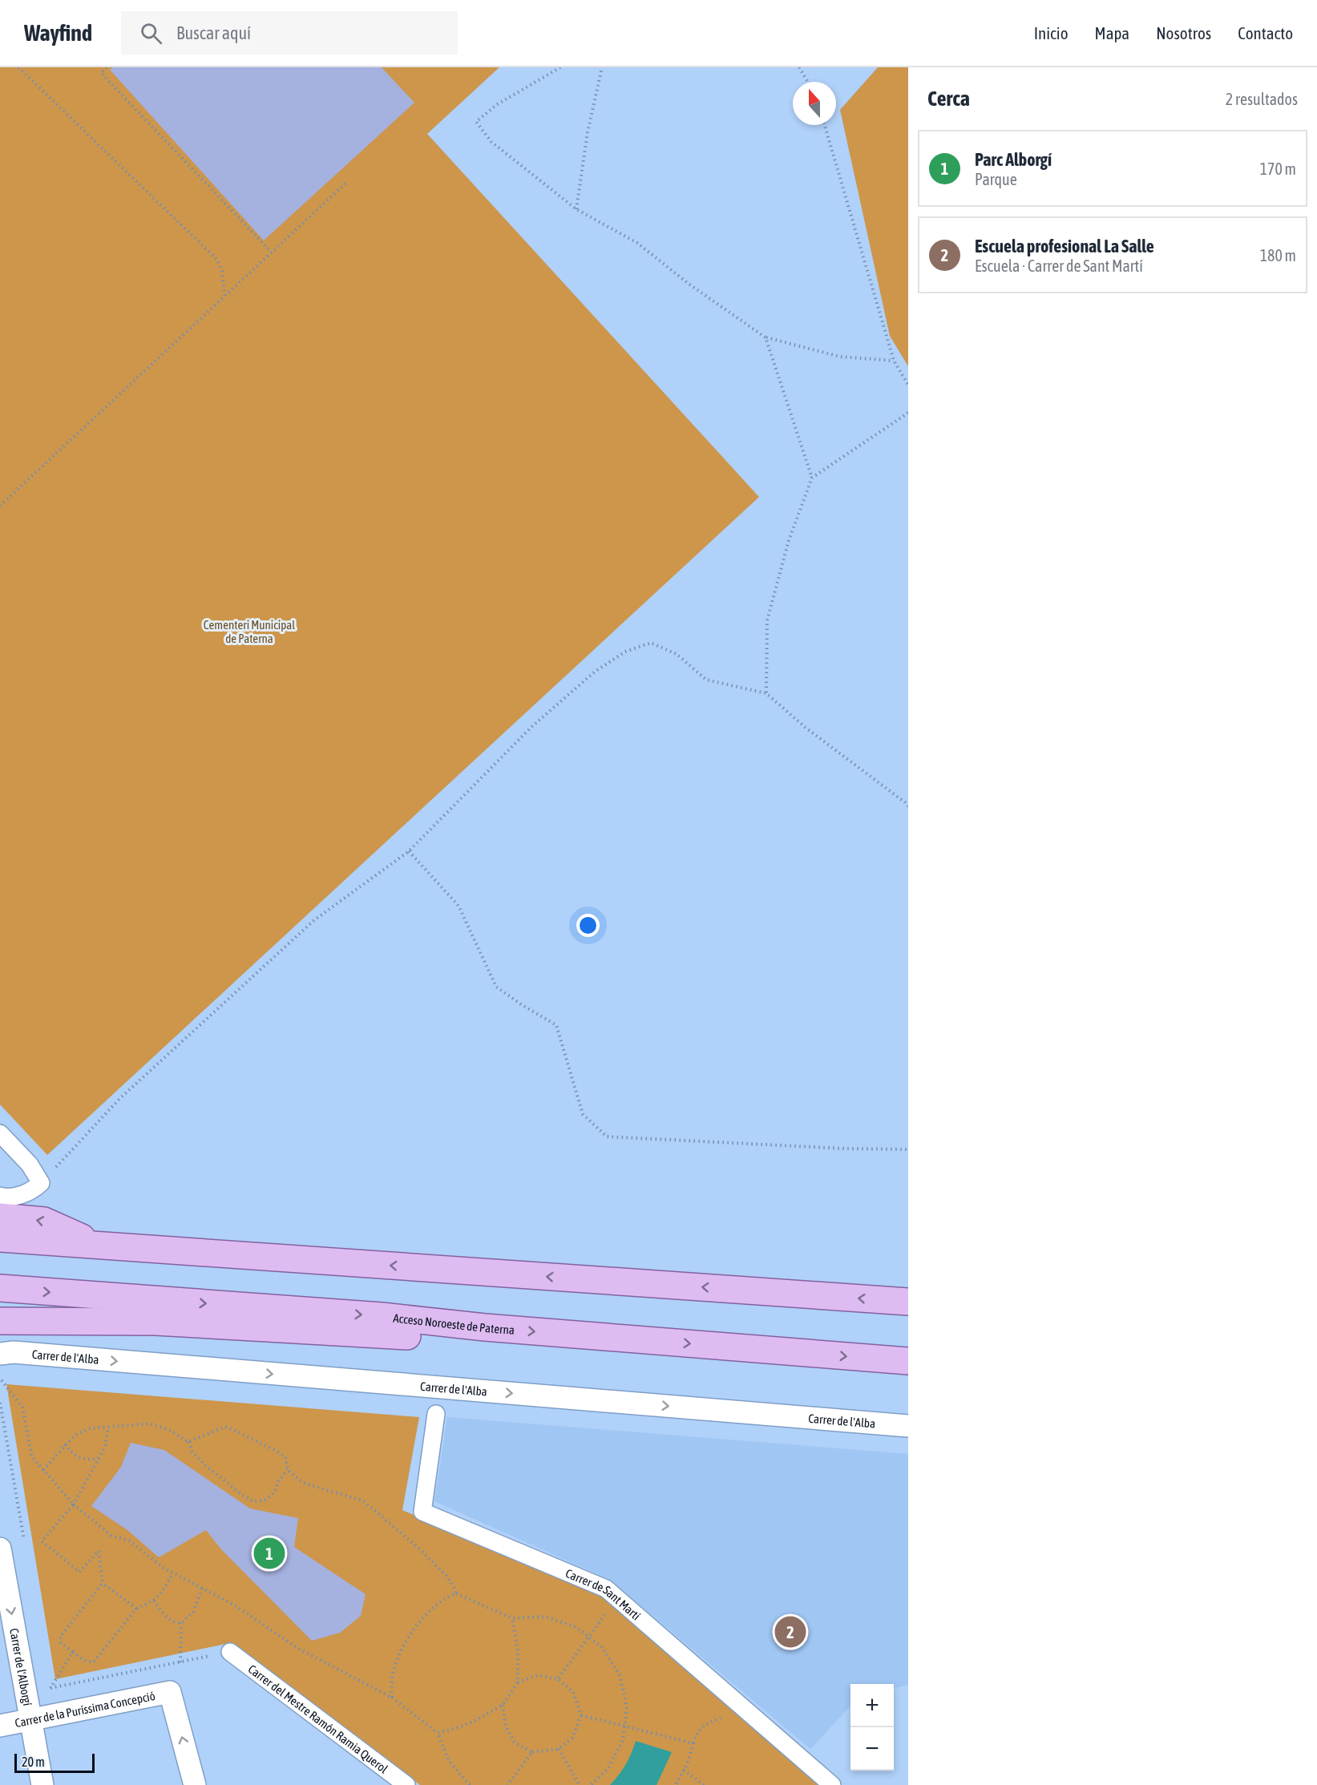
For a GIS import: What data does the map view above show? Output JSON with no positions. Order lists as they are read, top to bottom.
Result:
{
  "streets": {
    "main road": ["Acceso Noroeste de Paterna"],
    "street": [
      "Carrer de l'Alba",
      "Carrer de Sant Martí",
      "Carrer de l'Alborgí",
      "Carrer de la Puríssima Concepció",
      "Carrer del Mestre Ramón Ramia Querol"
    ]
  },
  "crossings": [
    ["Carrer de l'Alborgí", "Carrer de la Puríssima Concepció"]
  ],
  "one_way": ["Carrer de l'Alba", "Carrer de l'Alborgí"],
  "parks": ["Cementeri Municipal de Paterna"],
  "scale_bar": "20 m",
  "north": "top",
  "page": {
    "header": "Wayfind",
    "search": "Buscar aquí",
    "nav": [
      "Inicio",
      "Mapa",
      "Nosotros",
      "Contacto"
    ],
    "heading": ["Cerca", "2 resultados"],
    "list": [
      {
        "mark": "1",
        "name": "Parc Alborgí",
        "note": "Parque",
        "value": "170 m"
      },
      {
        "mark": "2",
        "name": "Escuela profesional La Salle",
        "note": "Escuela · Carrer de Sant Martí",
        "value": "180 m"
      }
    ],
    "pins": ["1", "2"],
    "map_buttons": ["+", "−"],
    "scale": "20 m"
  }
}
